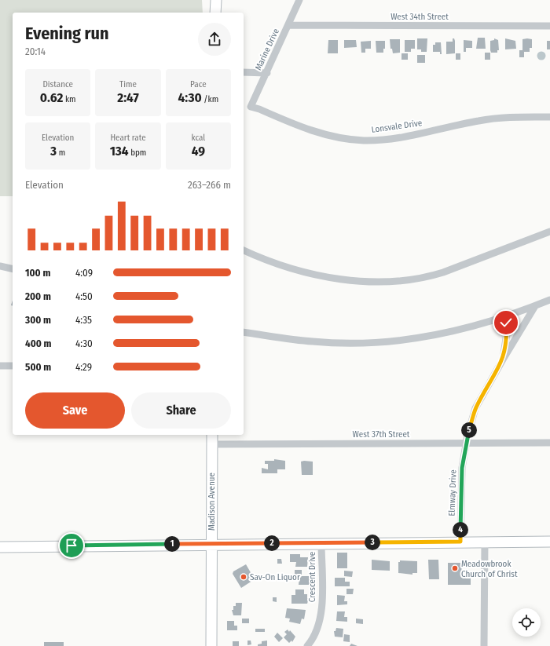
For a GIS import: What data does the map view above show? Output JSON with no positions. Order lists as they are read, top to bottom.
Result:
{
  "streets": {
    "main road": ["Madison Avenue"],
    "street": [
      "West 34th Street",
      "Marine Drive",
      "Lonsvale Drive",
      "West 37th Street",
      "Elmway Drive",
      "Crescent Drive"
    ]
  },
  "crossings": [
    ["West 34th Street", "Marine Drive"],
    ["Marine Drive", "Lonsvale Drive"],
    ["West 37th Street", "Elmway Drive"],
    ["West 37th Street", "Madison Avenue"]
  ],
  "places": ["Meadowbrook Church of Christ", "Sav-On Liquor"],
  "page": {
    "heading": ["Evening run", "20:14"],
    "stats": [
      ["Distance", "0.62 km"],
      ["Time", "2:47"],
      ["Pace", "4:30 /km"],
      ["Elevation", "3 m"],
      ["Heart rate", "134 bpm"],
      ["kcal", "49"]
    ],
    "chart": ["Elevation", "263–266 m"],
    "list": [
      {
        "name": "100 m",
        "note": "4:09"
      },
      {
        "name": "200 m",
        "note": "4:50"
      },
      {
        "name": "300 m",
        "note": "4:35"
      },
      {
        "name": "400 m",
        "note": "4:30"
      },
      {
        "name": "500 m",
        "note": "4:29"
      }
    ],
    "buttons": ["Save", "Share"],
    "pins": [
      "5",
      "4",
      "3",
      "2",
      "1"
    ]
  }
}
